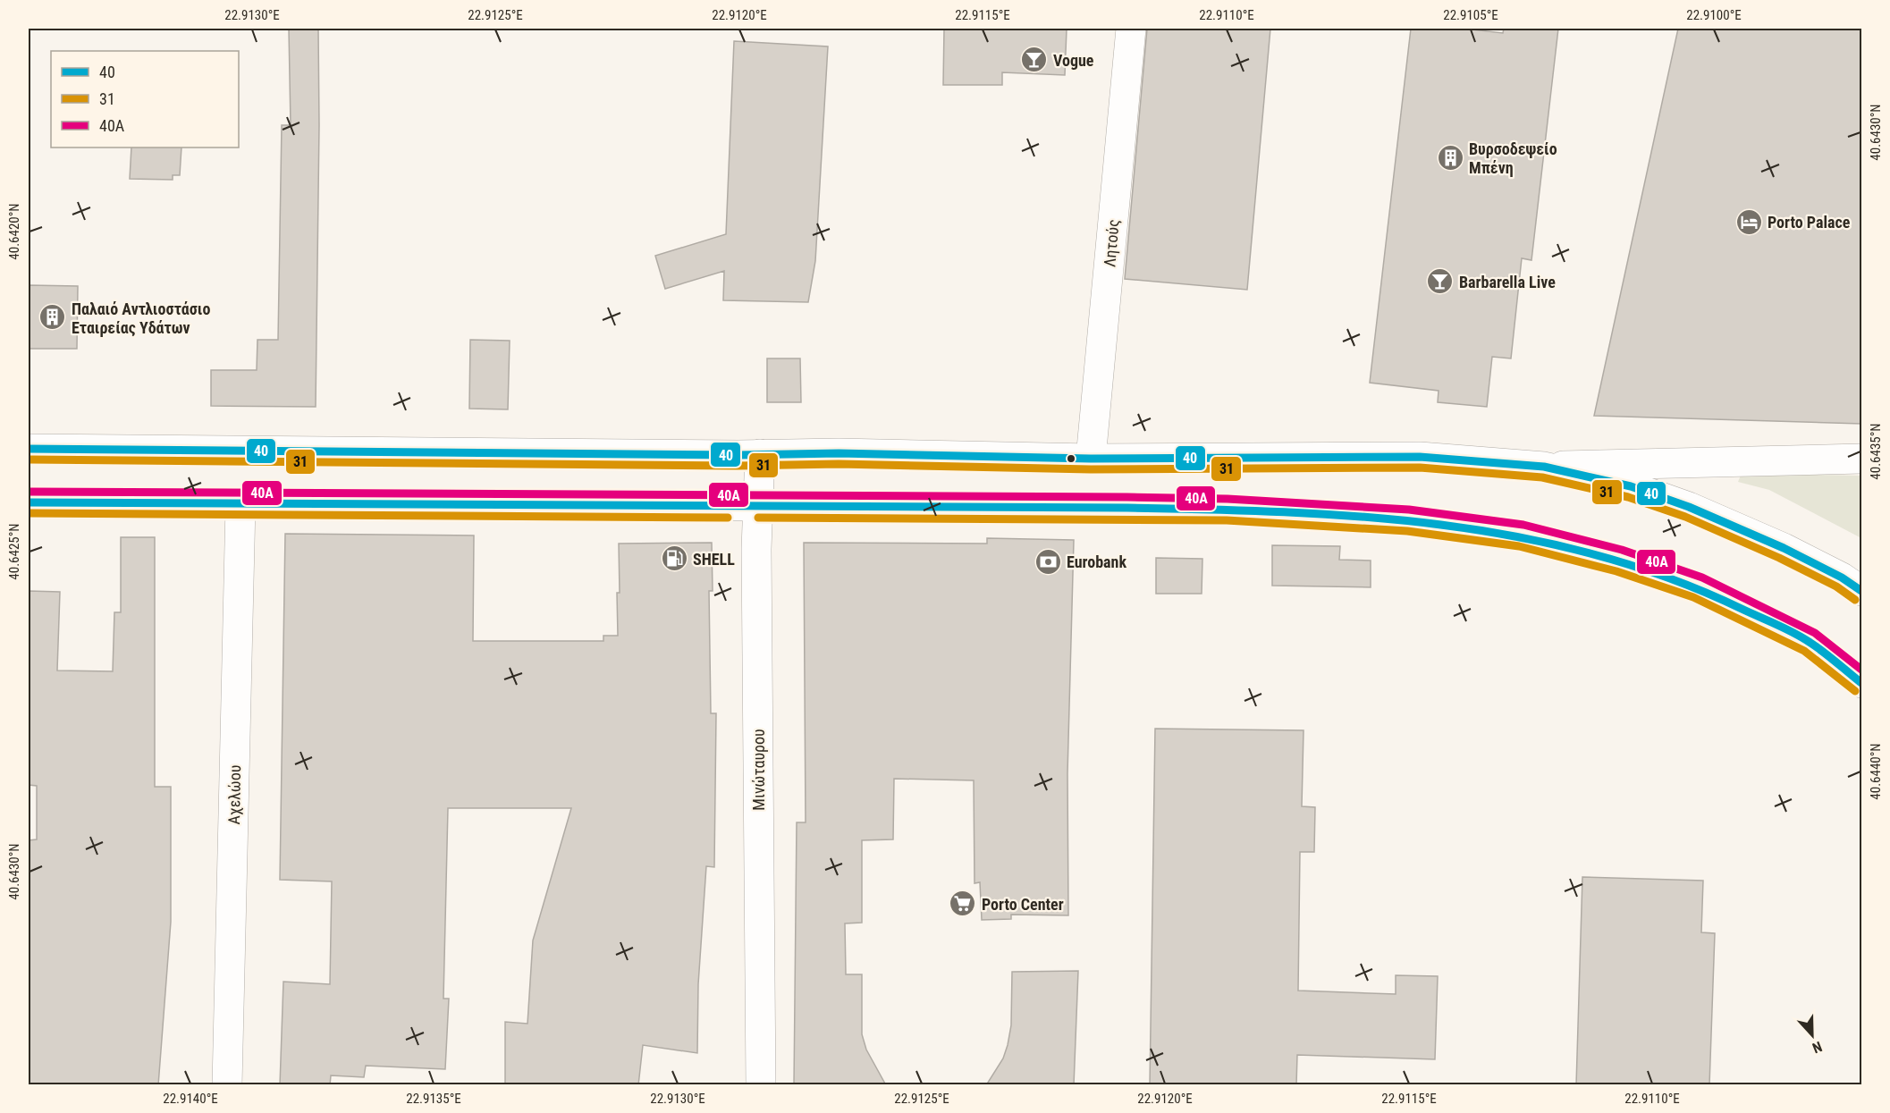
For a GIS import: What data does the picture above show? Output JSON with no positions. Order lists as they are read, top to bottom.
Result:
{
  "streets": {
    "main road": ["Λητούς", "Μινώταυρου", "Αχελώου"]
  },
  "places": {
    "bar": ["Vogue", "Barbarella Live"],
    "building": ["Βυρσοδεψείο Μπένη", "Παλαιό Αντλιοστάσιο Εταιρείας Υδάτων"],
    "hotel": ["Porto Palace"],
    "fuel station": ["SHELL"],
    "bank": ["Eurobank"],
    "supermarket": ["Porto Center"]
  },
  "lines": ["transit line 40", "transit line 31", "transit line 40Α"],
  "legend": ["40", "31", "40Α"],
  "north": "bottom",
  "coordinates": [
    "22.9130°E",
    "22.9125°E",
    "22.9120°E",
    "22.9115°E",
    "22.9110°E",
    "22.9105°E",
    "22.9100°E",
    "40.6430°N",
    "40.6420°N",
    "40.6435°N",
    "40.6425°N",
    "40.6440°N",
    "22.9140°E",
    "22.9135°E"
  ]
}
